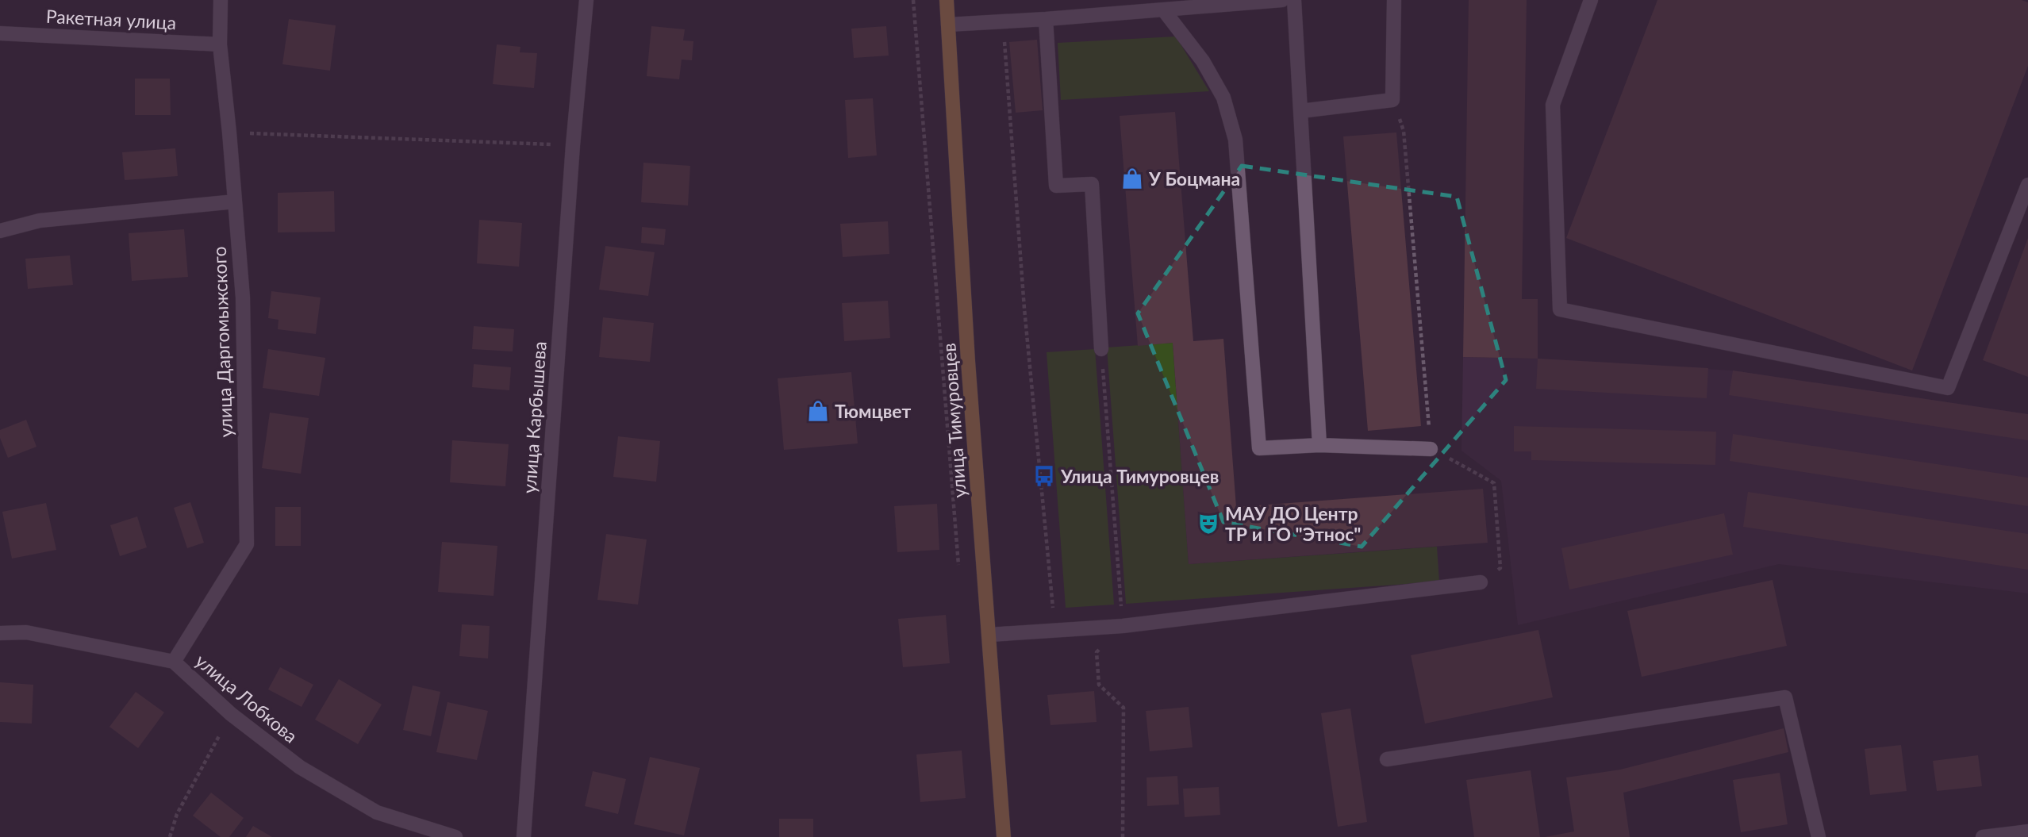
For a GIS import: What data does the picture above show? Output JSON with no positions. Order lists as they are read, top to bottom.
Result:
{
  "streets": {
    "main road": ["улица Тимуровцев"],
    "street": [
      "Ракетная улица",
      "улица Даргомыжского",
      "улица Карбышева",
      "улица Лобкова"
    ]
  },
  "crossings": [
    ["Ракетная улица", "улица Даргомыжского"],
    ["улица Даргомыжского", "улица Лобкова"]
  ],
  "places": {
    "shop": ["У Боцмана", "Тюмцвет"],
    "bus stop": ["Улица Тимуровцев"],
    "theatre": ["МАУ ДО Центр ТР и ГО \"Этнос\""]
  }
}
